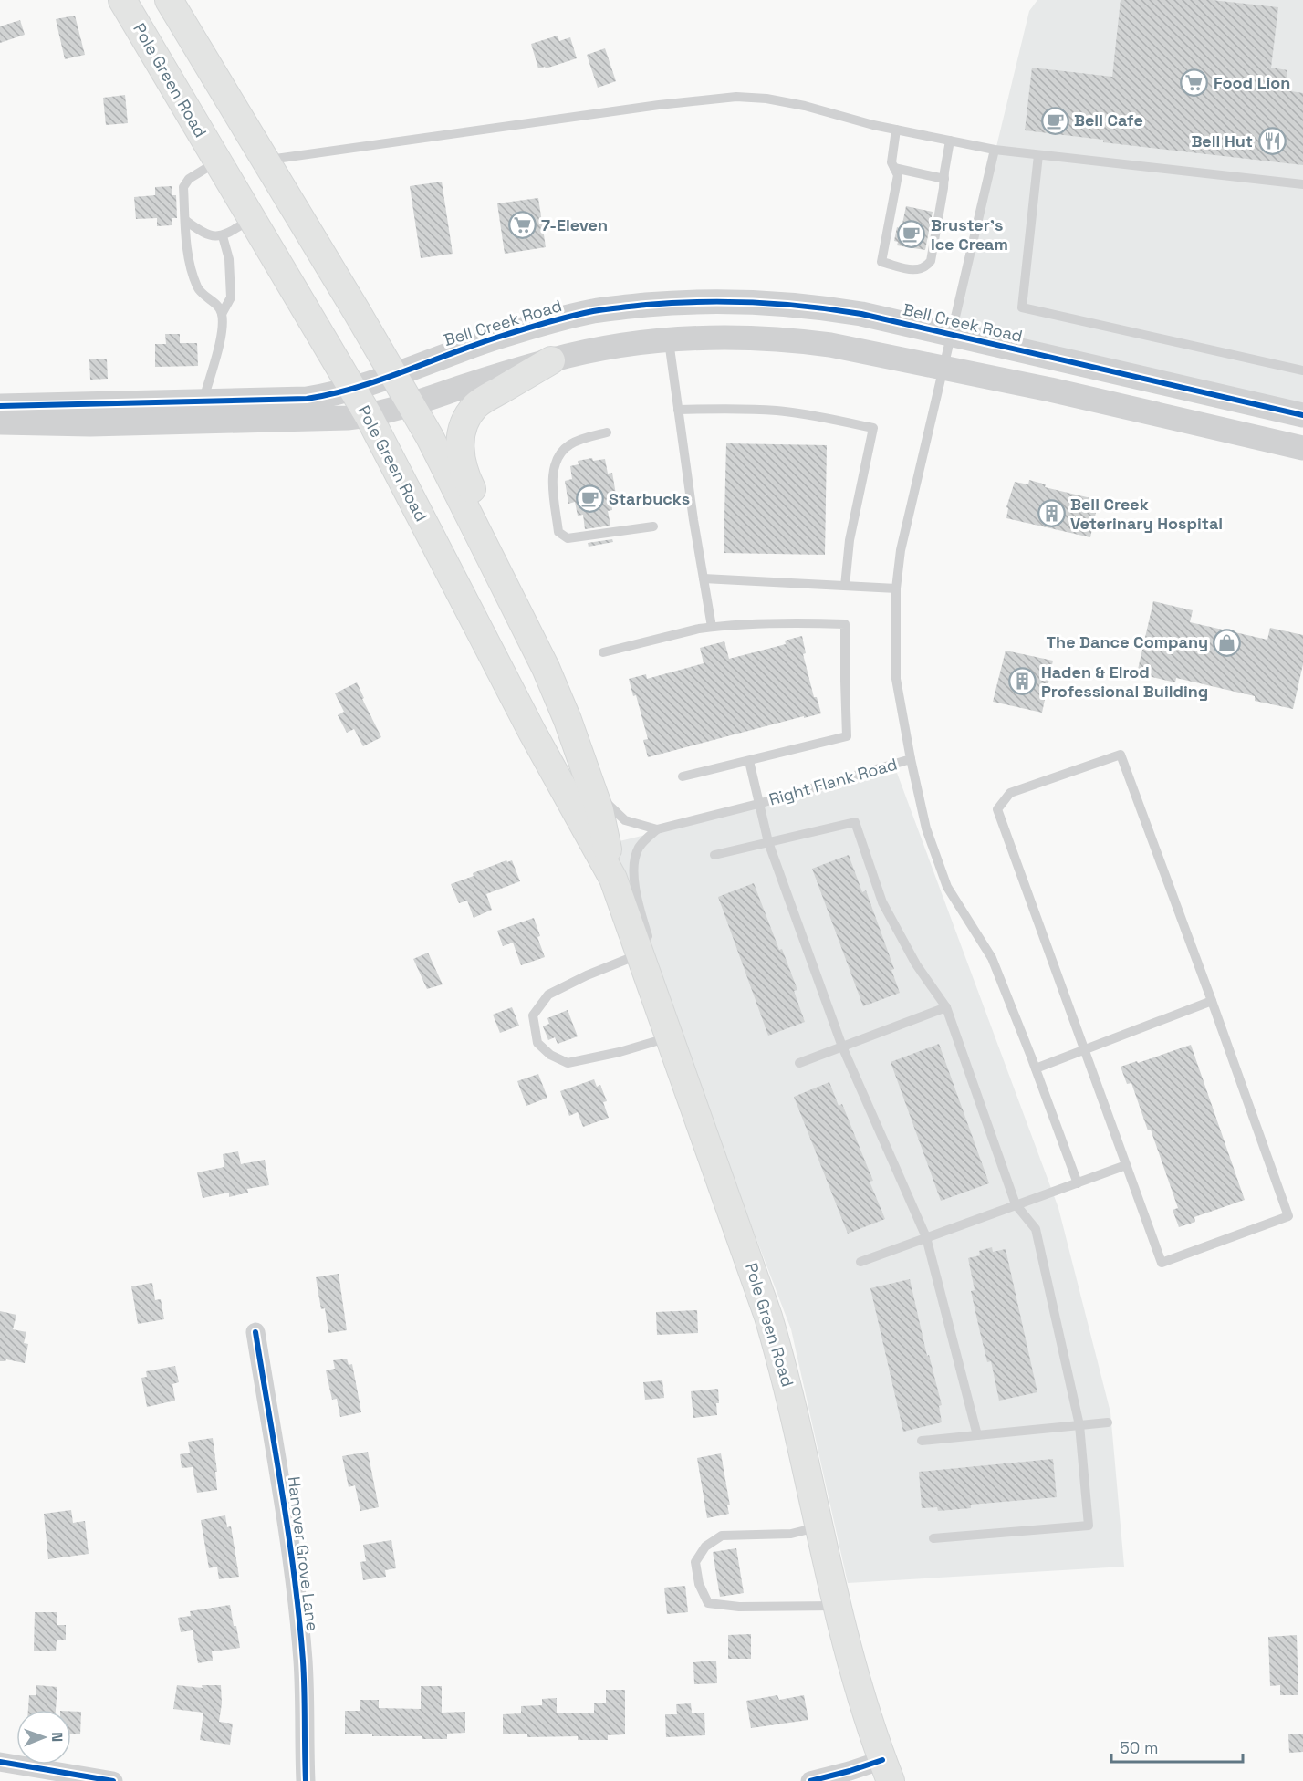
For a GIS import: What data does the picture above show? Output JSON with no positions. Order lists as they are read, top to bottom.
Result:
{
  "streets": {
    "main road": ["Pole Green Road"],
    "street": ["Bell Creek Road", "Hanover Grove Lane"],
    "lane": ["Right Flank Road"]
  },
  "crossings": [
    ["Pole Green Road", "Bell Creek Road"],
    ["Bell Creek Road", "Right Flank Road"]
  ],
  "places": {
    "supermarket": ["Food Lion", "7-Eleven"],
    "cafe": ["Bell Cafe", "Bruster's Ice Cream", "Starbucks"],
    "restaurant": ["Bell Hut"],
    "building": ["Bell Creek Veterinary Hospital", "Haden & Elrod Professional Building"],
    "shop": ["The Dance Company"]
  },
  "scale_bar": "50 m",
  "north": "right"
}
